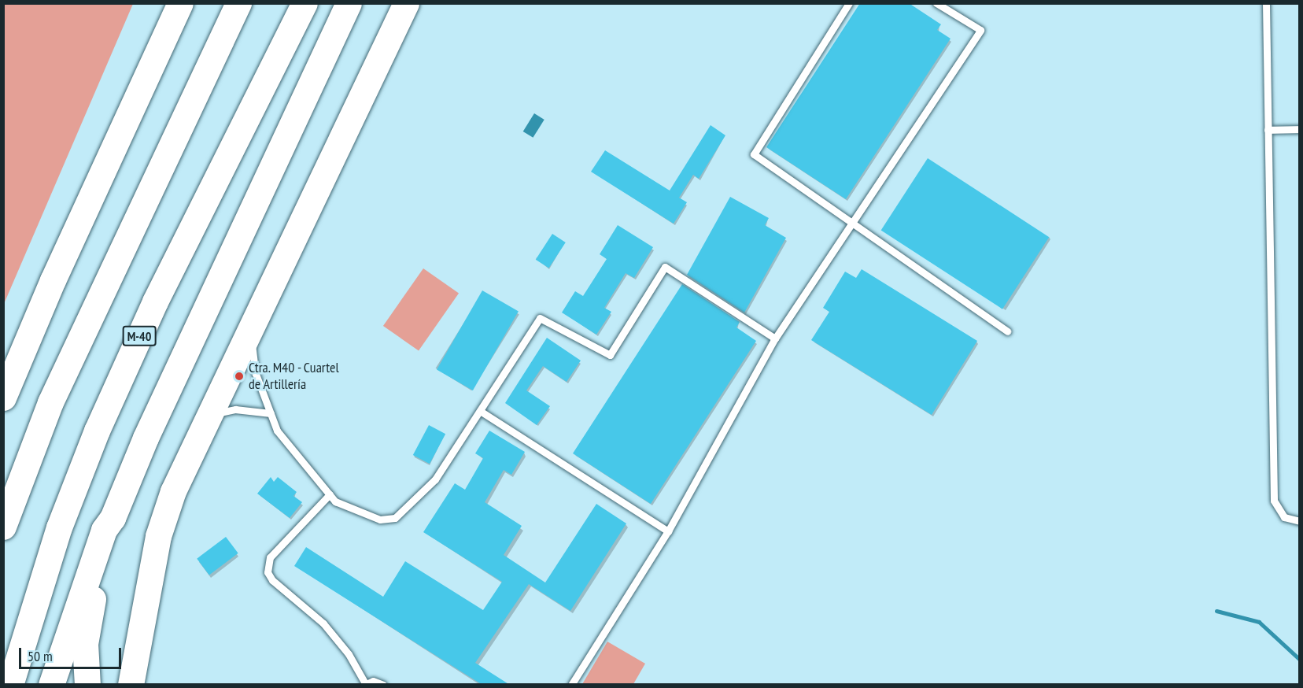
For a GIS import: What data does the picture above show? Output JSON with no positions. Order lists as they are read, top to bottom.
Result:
{
  "streets": {
    "highway": ["M-40"]
  },
  "places": ["Ctra. M40 - Cuartel de Artillería"],
  "scale_bar": "50 m"
}
